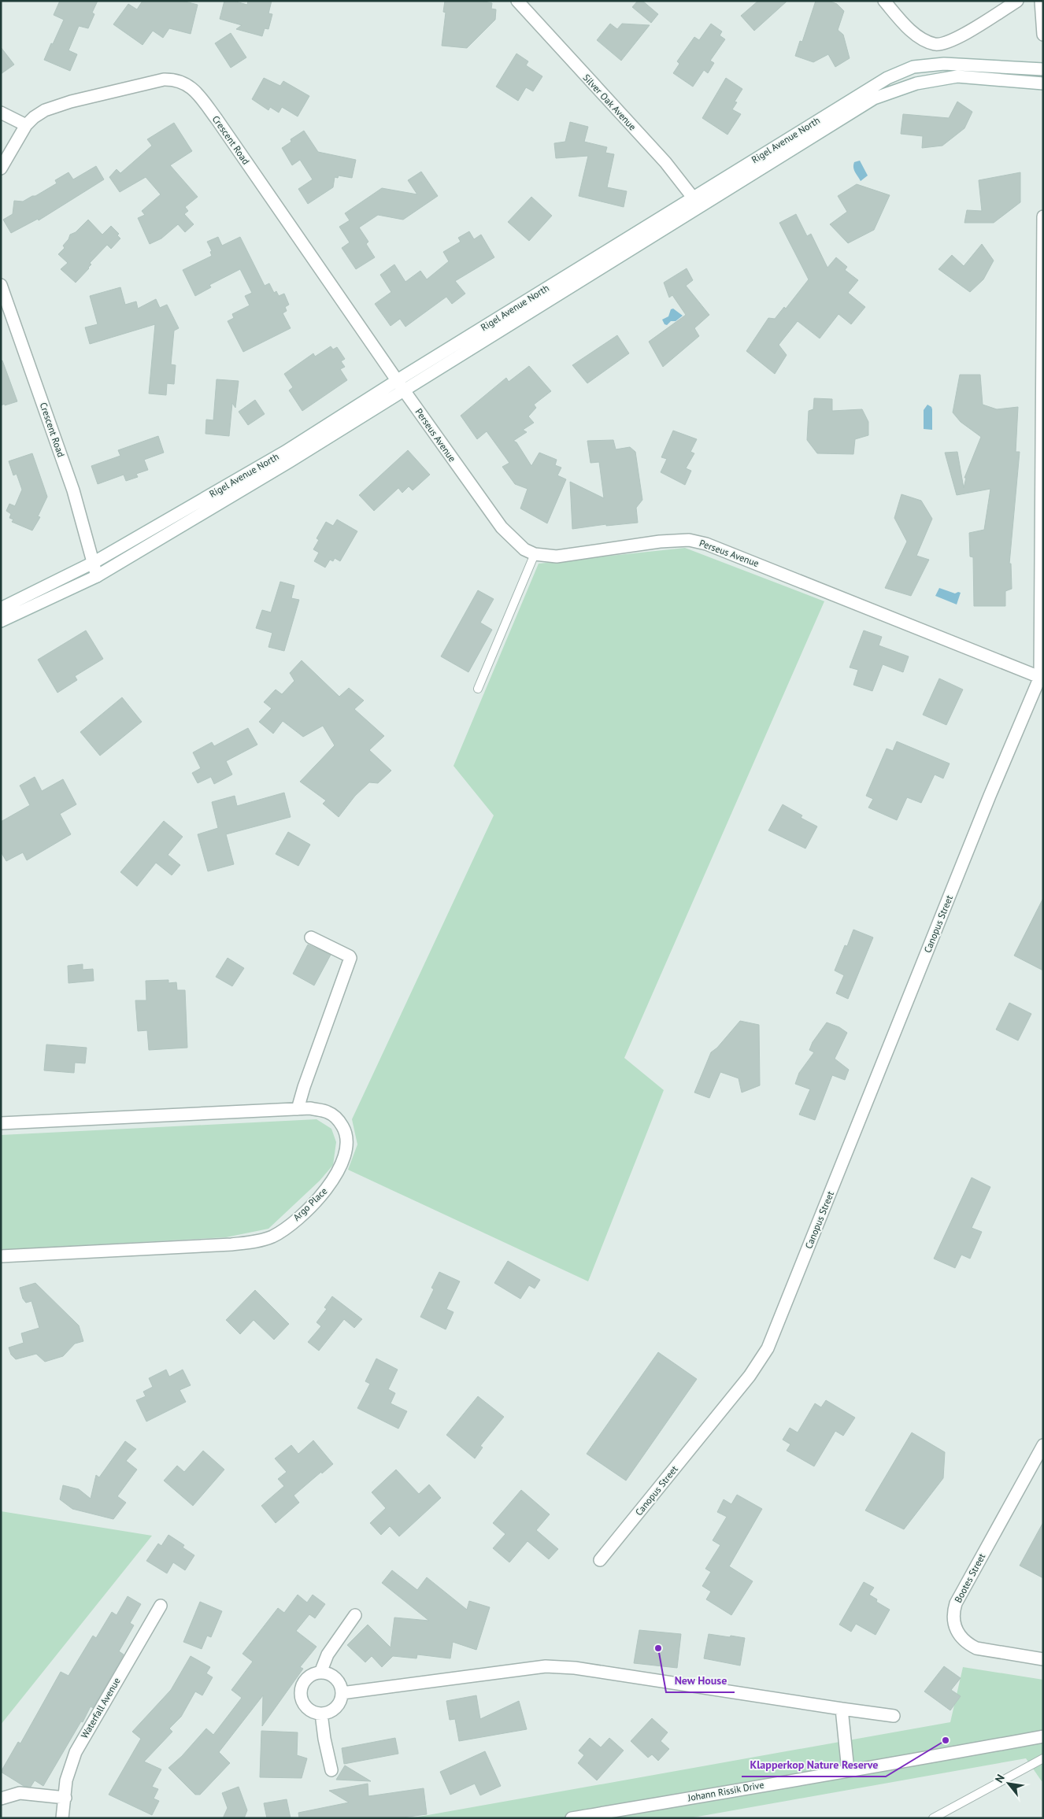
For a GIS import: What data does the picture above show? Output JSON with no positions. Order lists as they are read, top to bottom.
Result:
{
  "streets": {
    "street": [
      "Silver Oak Avenue",
      "Crescent Road",
      "Rigel Avenue North",
      "Perseus Avenue",
      "Canopus Street",
      "Argo Place",
      "Bootes Street",
      "Waterfall Avenue",
      "Johann Rissik Drive"
    ]
  },
  "crossings": [
    ["Silver Oak Avenue", "Rigel Avenue North"],
    ["Crescent Road", "Rigel Avenue North"],
    ["Crescent Road", "Perseus Avenue"],
    ["Rigel Avenue North", "Perseus Avenue"],
    ["Perseus Avenue", "Canopus Street"]
  ],
  "places": ["New House", "Klapperkop Nature Reserve"],
  "north": "top left"
}
